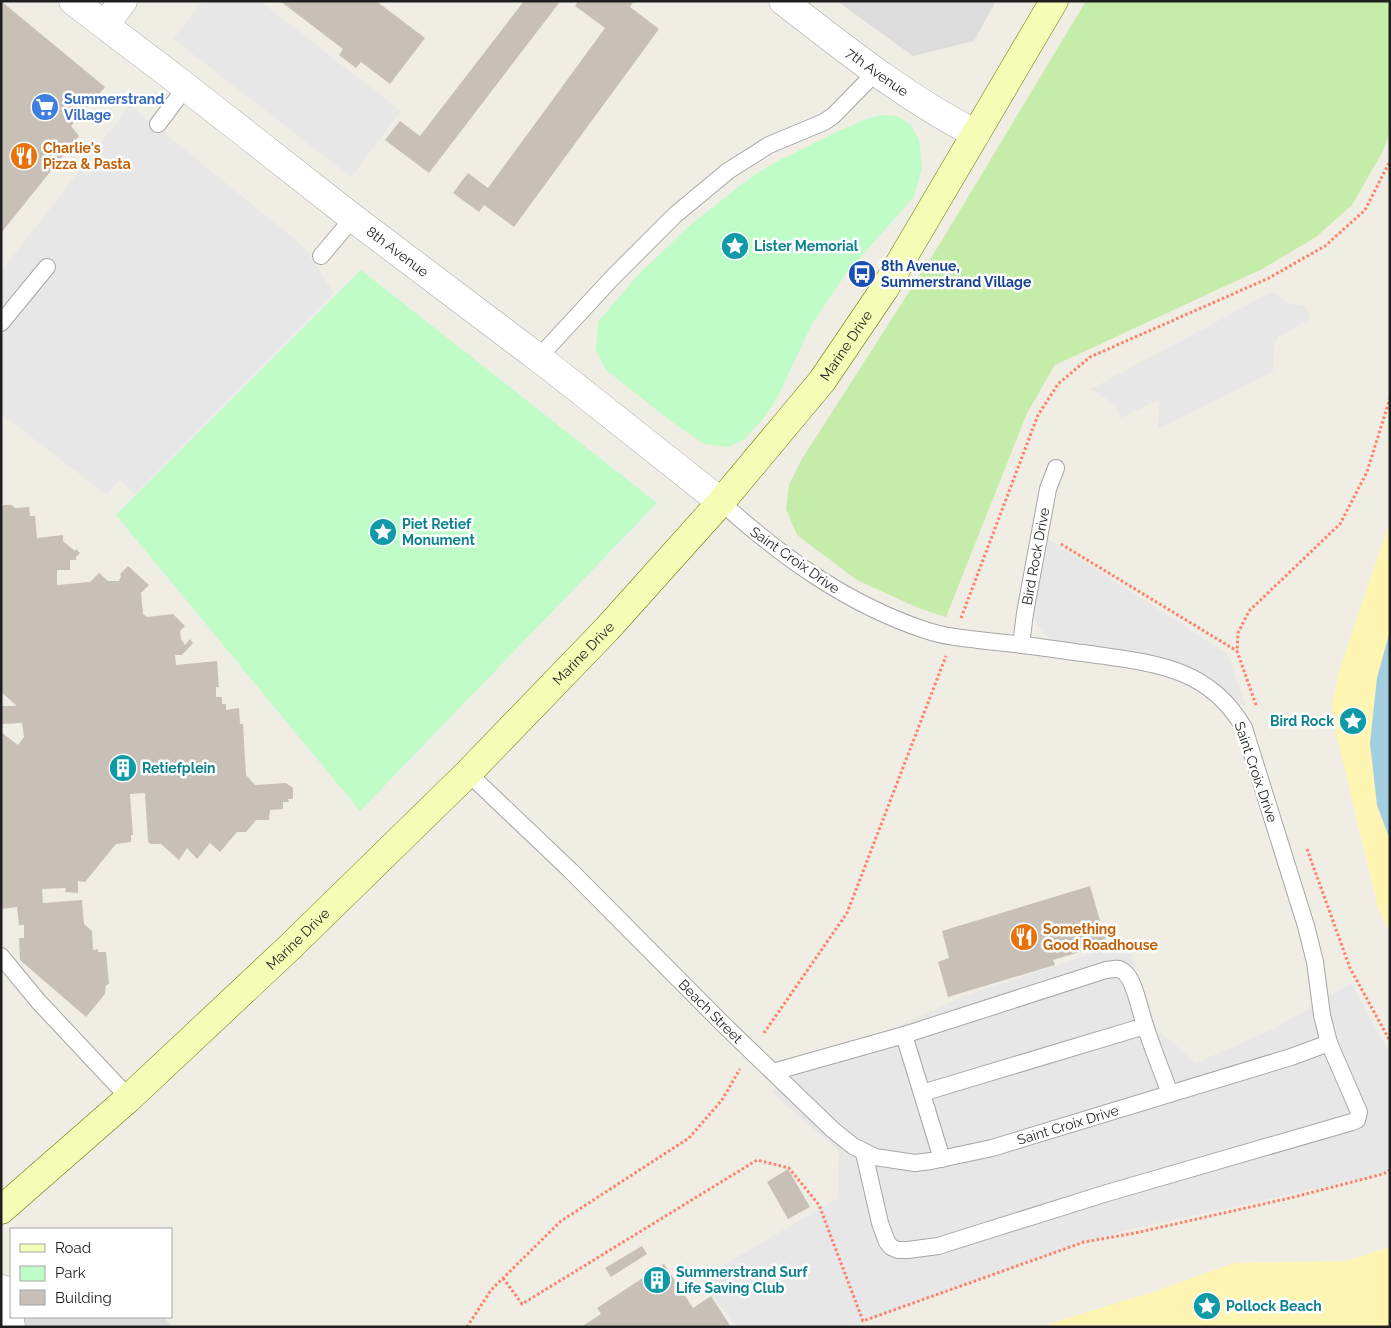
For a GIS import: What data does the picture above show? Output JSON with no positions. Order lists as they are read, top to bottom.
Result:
{
  "streets": {
    "main road": ["Marine Drive"],
    "street": ["7th Avenue", "8th Avenue"],
    "lane": ["Bird Rock Drive", "Saint Croix Drive", "Beach Street"]
  },
  "crossings": [
    ["7th Avenue", "Marine Drive"],
    ["8th Avenue", "Marine Drive"],
    ["8th Avenue", "Saint Croix Drive"],
    ["Marine Drive", "Saint Croix Drive"],
    ["Marine Drive", "Beach Street"],
    ["Bird Rock Drive", "Saint Croix Drive"],
    ["Saint Croix Drive", "Beach Street"]
  ],
  "places": {
    "supermarket": ["Summerstrand Village"],
    "restaurant": ["Charlie's Pizza & Pasta", "Something Good Roadhouse"],
    "place": [
      "Lister Memorial",
      "Piet Retief Monument",
      "Bird Rock",
      "Pollock Beach"
    ],
    "bus stop": ["8th Avenue, Summerstrand Village"],
    "building": ["Retiefplein", "Summerstrand Surf Life Saving Club"]
  },
  "legend": ["Road", "Park", "Building"]
}
